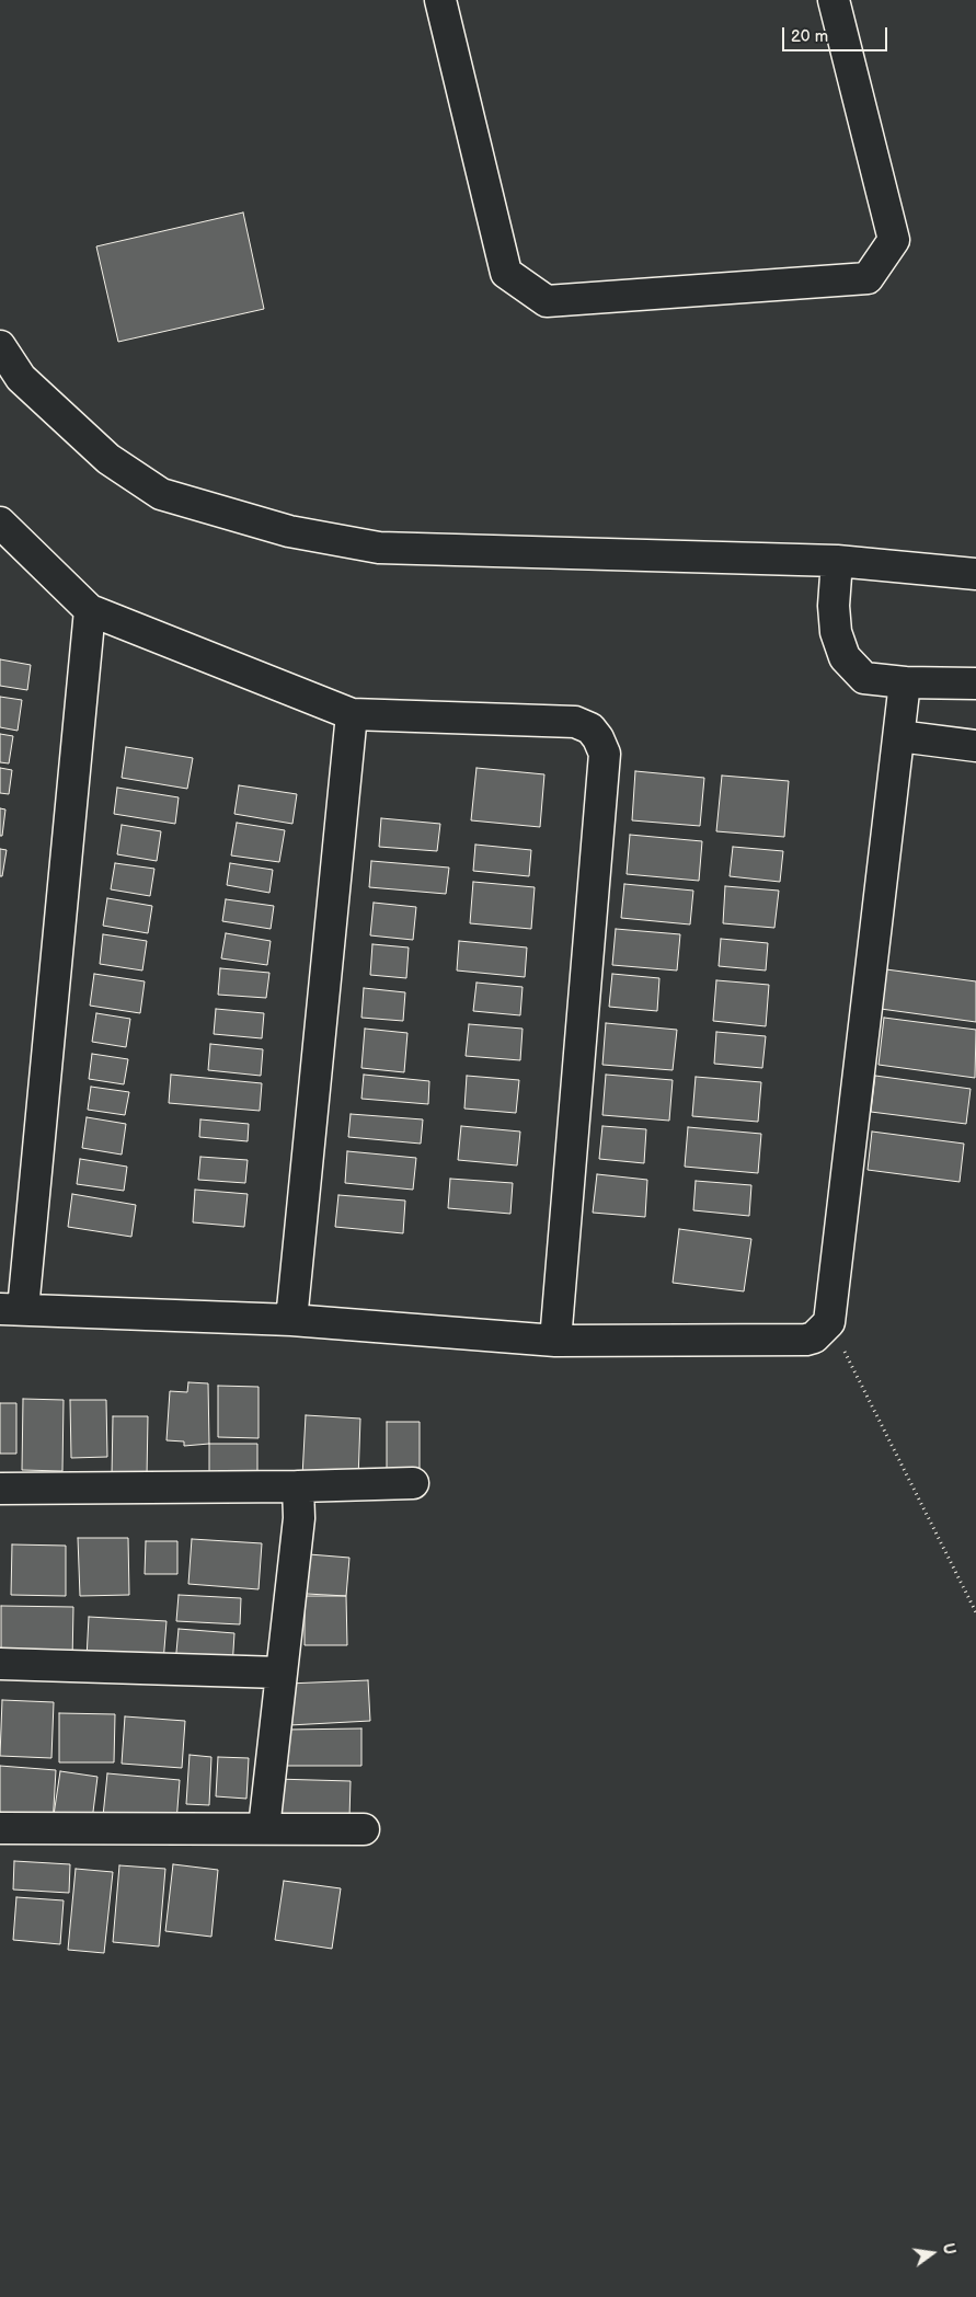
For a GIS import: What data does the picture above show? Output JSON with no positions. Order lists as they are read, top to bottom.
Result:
{
  "scale_bar": "20 m",
  "north": "right"
}
